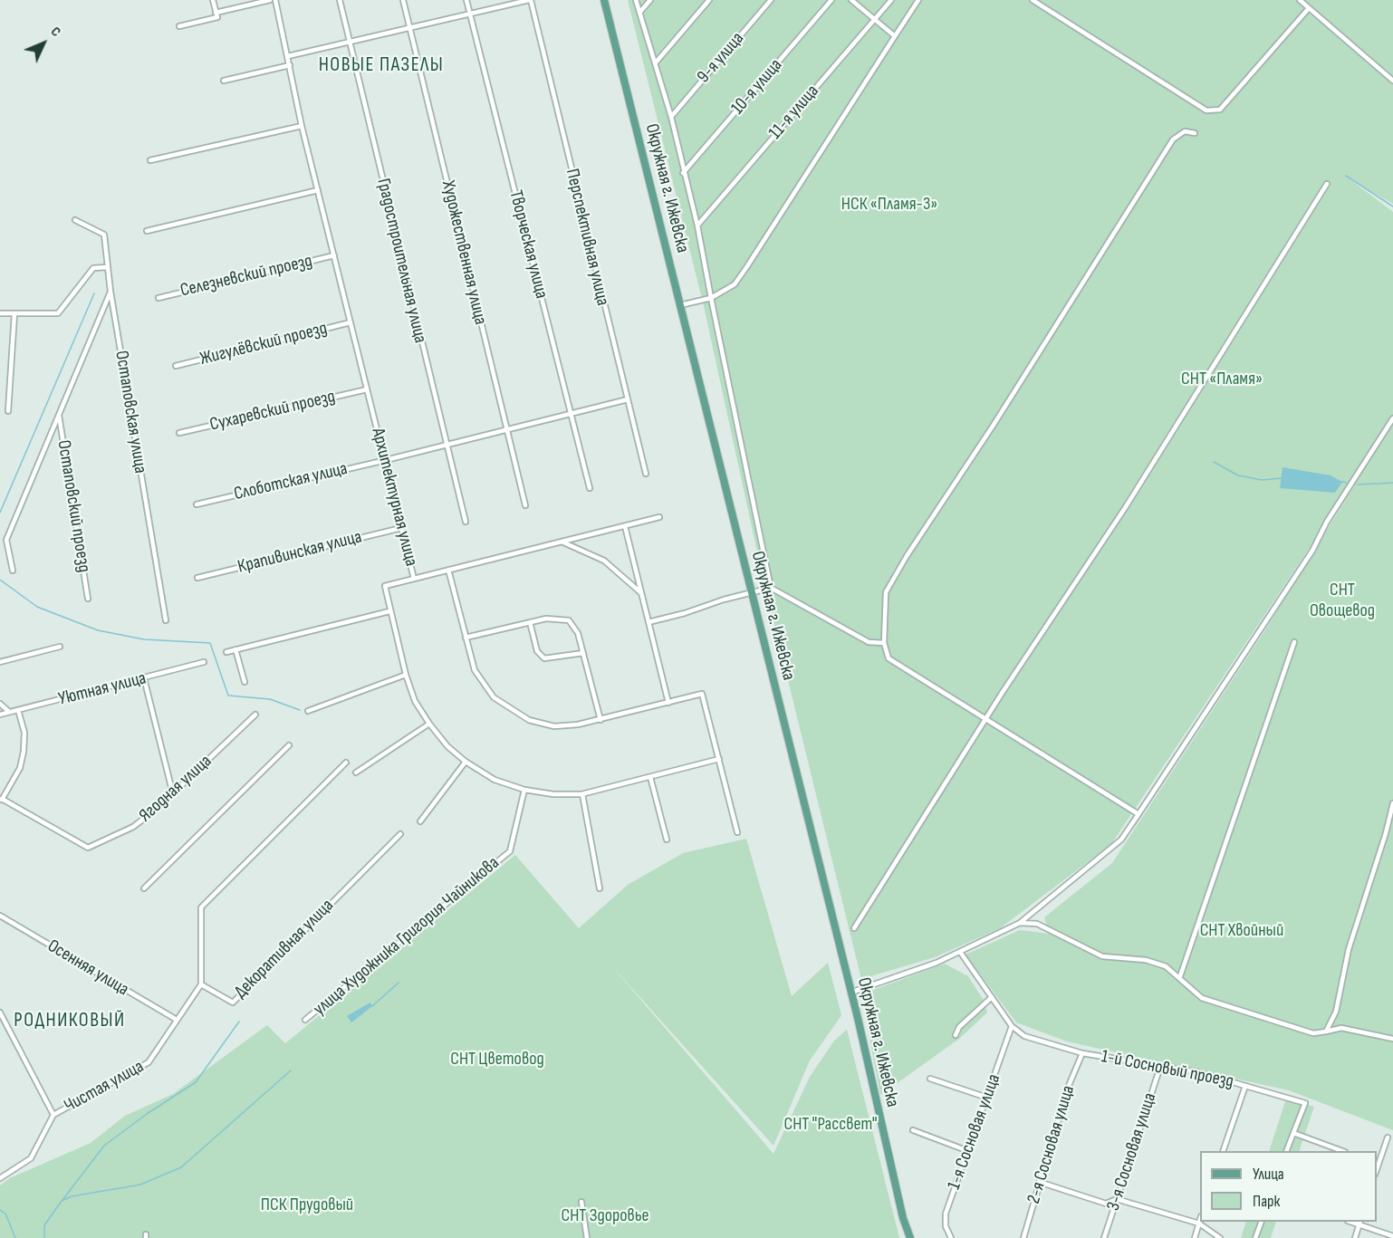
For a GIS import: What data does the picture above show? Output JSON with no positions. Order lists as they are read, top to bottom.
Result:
{
  "streets": {
    "main road": ["Окружная г. Ижевска"],
    "street": [
      "9-я улица",
      "10-я улица",
      "11-я улица",
      "Перспективная улица",
      "Творческая улица",
      "Художественная улица",
      "Градостроительная улица",
      "Селезневский проезд",
      "Жигулёвский проезд",
      "Сухаревский проезд",
      "Остаповская улица",
      "Слоботская улица",
      "Архитектурная улица",
      "Остаповский проезд",
      "Крапивинская улица",
      "Уютная улица",
      "Ягодная улица",
      "улица Художника Григория Чайникова",
      "Декоративная улица",
      "Осенняя улица",
      "1-й Сосновый проезд",
      "Чистая улица",
      "1-я Сосновая улица",
      "2-я Сосновая улица",
      "3-я Сосновая улица"
    ]
  },
  "crossings": [
    ["Перспективная улица", "Слоботская улица"],
    ["Творческая улица", "Слоботская улица"],
    ["Художественная улица", "Слоботская улица"],
    ["Градостроительная улица", "Слоботская улица"],
    ["Селезневский проезд", "Архитектурная улица"],
    ["Жигулёвский проезд", "Архитектурная улица"],
    ["Сухаревский проезд", "Архитектурная улица"],
    ["Слоботская улица", "Архитектурная улица"],
    ["Архитектурная улица", "Крапивинская улица"],
    ["Архитектурная улица", "улица Художника Григория Чайникова"],
    ["Декоративная улица", "Чистая улица"],
    ["Осенняя улица", "Чистая улица"],
    ["1-й Сосновый проезд", "1-я Сосновая улица"],
    ["1-й Сосновый проезд", "2-я Сосновая улица"],
    ["1-й Сосновый проезд", "3-я Сосновая улица"]
  ],
  "districts": ["НОВЫЕ ПАЗЕЛЫ", "РОДНИКОВЫЙ"],
  "parks": [
    "НСК «Пламя-3»",
    "СНТ «Пламя»",
    "СНТ Овощевод",
    "СНТ Хвойный",
    "СНТ Цветовод",
    "СНТ \"Рассвет\"",
    "ПСК Прудовый",
    "СНТ Здоровье"
  ],
  "legend": ["Улица", "Парк"],
  "north": "top right"
}
